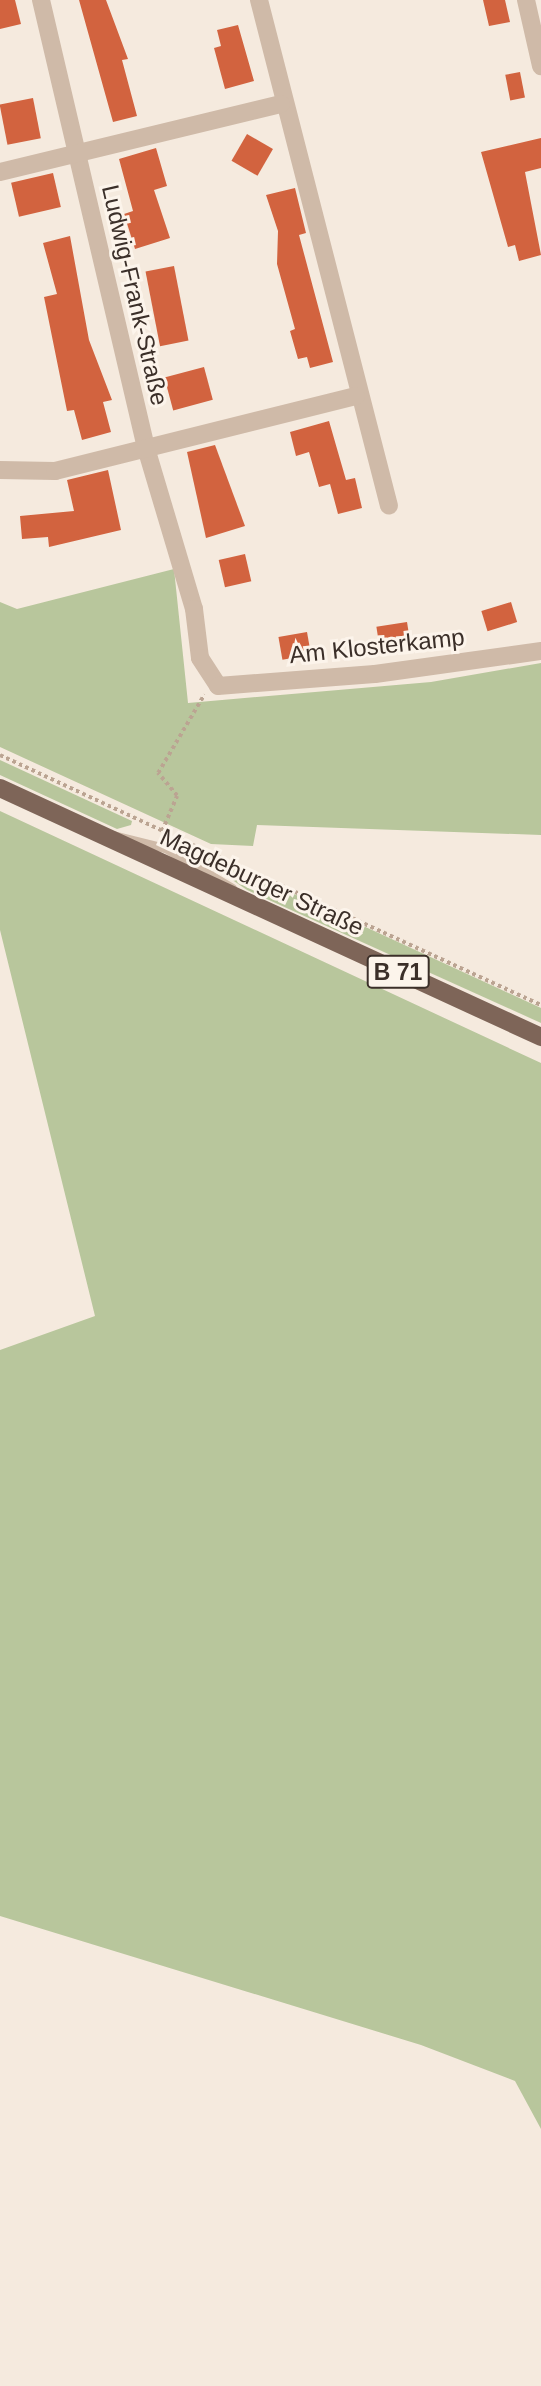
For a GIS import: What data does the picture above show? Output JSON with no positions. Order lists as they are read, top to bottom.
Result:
{
  "streets": {
    "main road": ["Magdeburger Straße", "B 71"],
    "street": ["Ludwig-Frank-Straße", "Am Klosterkamp"]
  },
  "crossings": [
    ["Ludwig-Frank-Straße", "Am Klosterkamp"]
  ]
}
